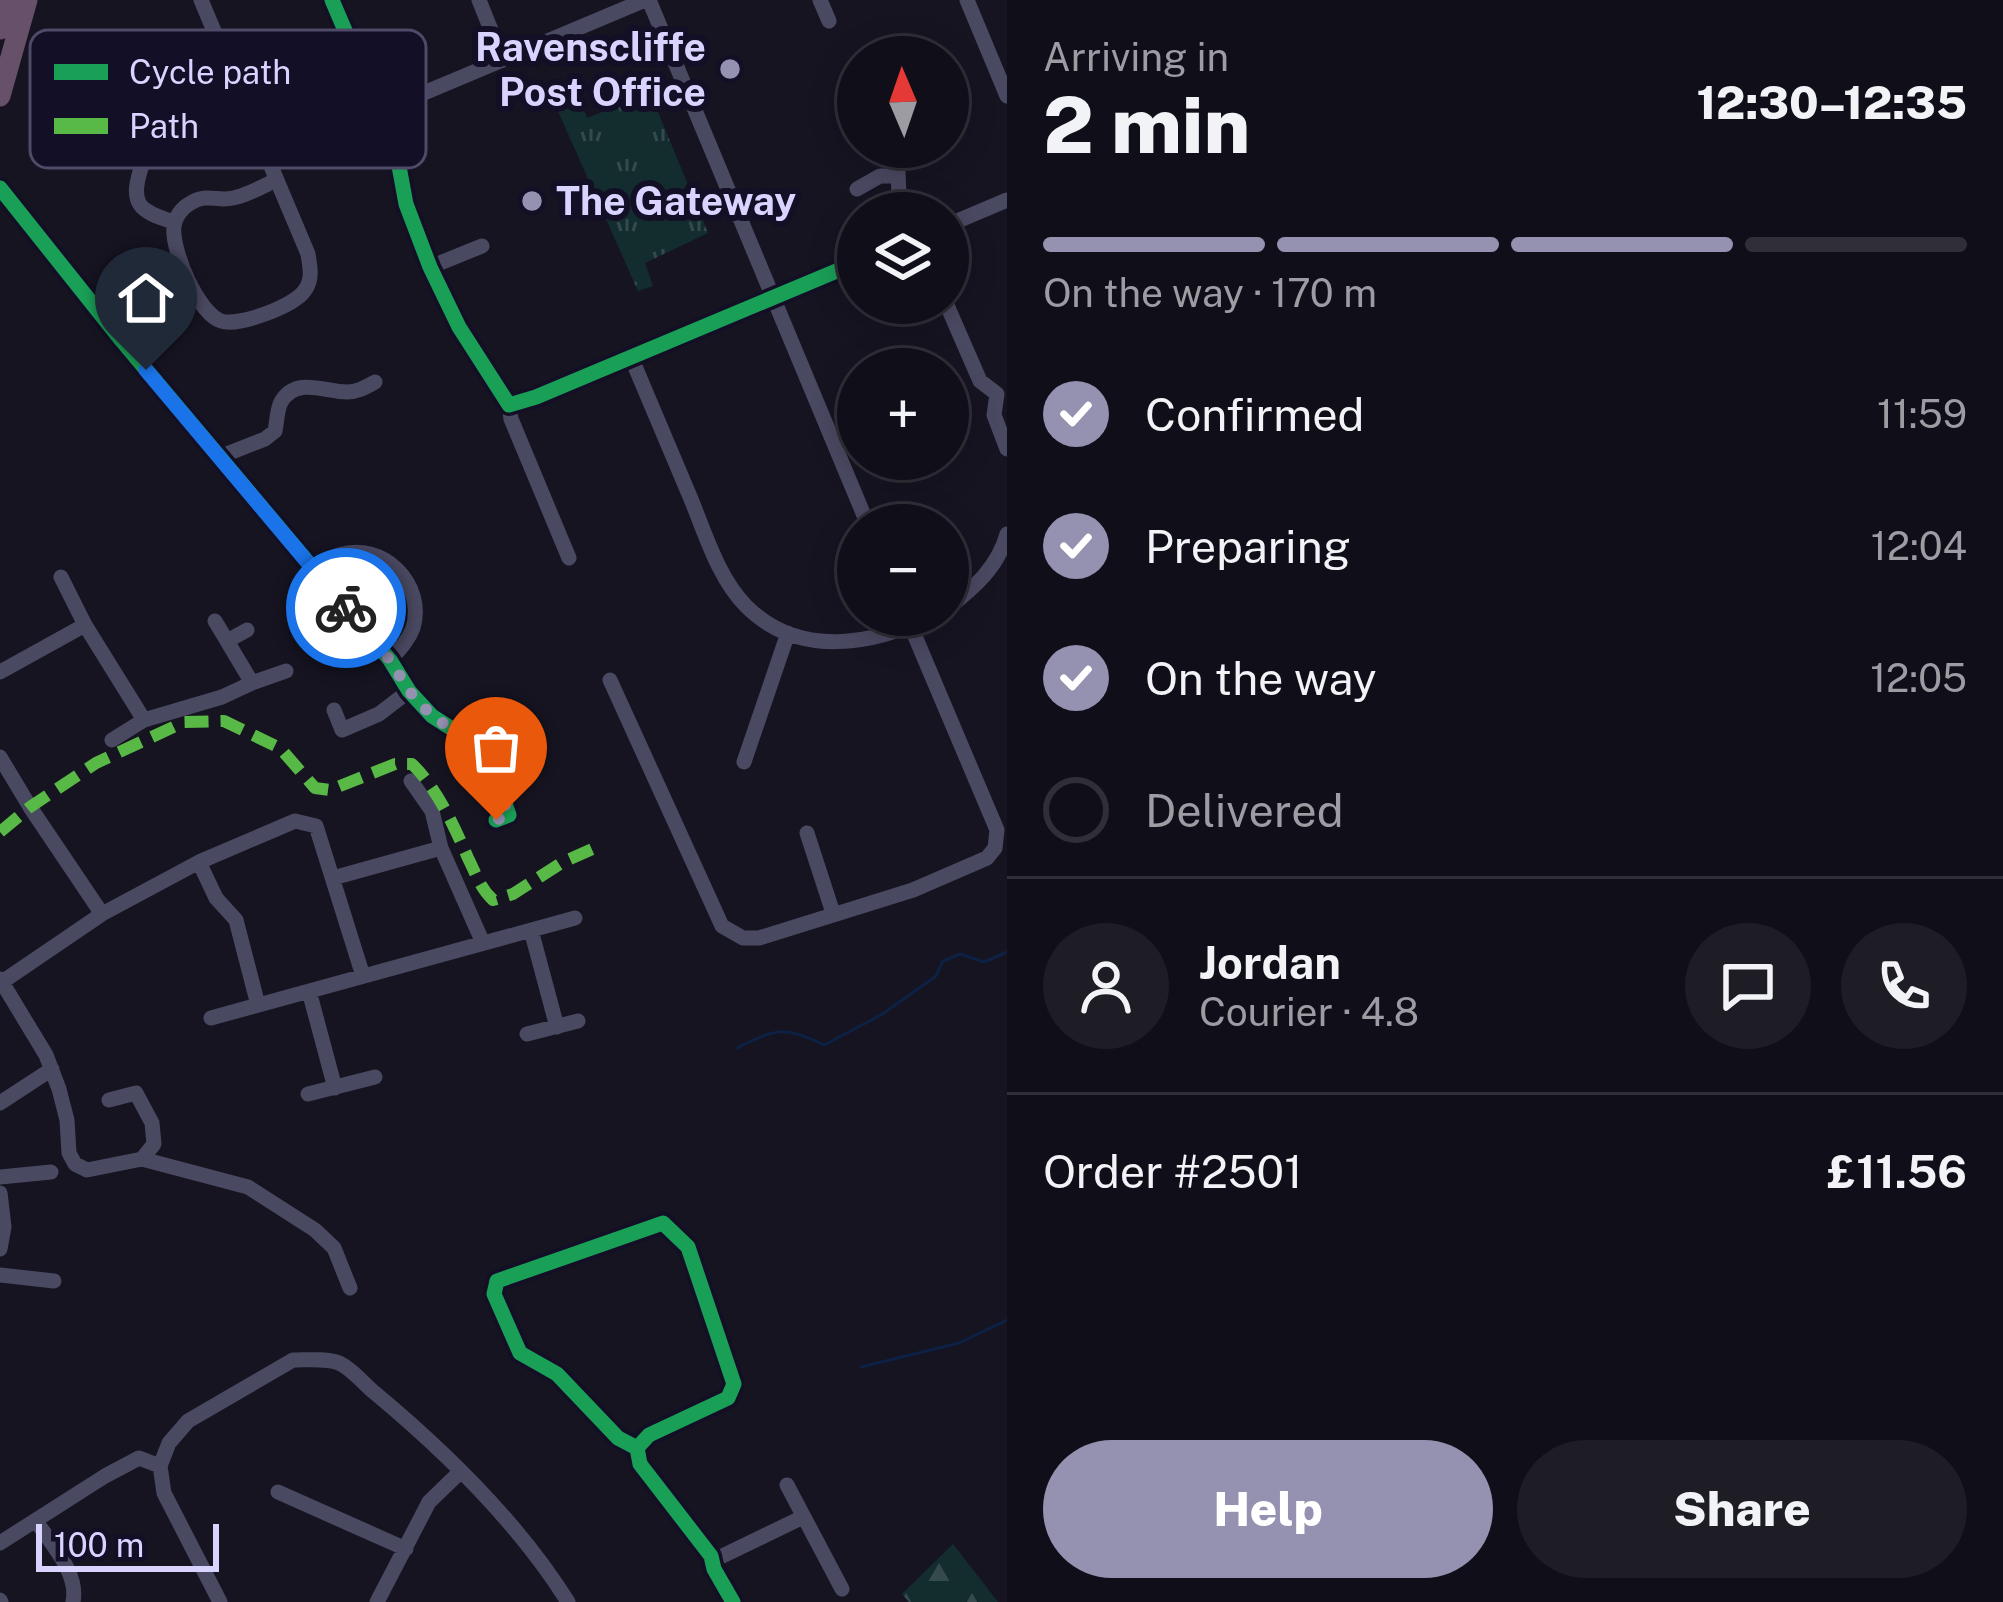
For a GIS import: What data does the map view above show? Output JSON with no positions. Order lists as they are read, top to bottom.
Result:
{
  "places": ["Ravenscliffe Post Office", "The Gateway"],
  "legend": ["Cycle path", "Path"],
  "scale_bar": "100 m",
  "north": "top",
  "page": {
    "heading": ["2 min", "Arriving in", "12:30–12:35"],
    "panel": [
      "Jordan",
      "Courier · 4.8",
      "Order #2501",
      "£11.56"
    ],
    "map_buttons": ["+", "−"],
    "bar": "On the way · 170 m",
    "list": [
      ["Confirmed", "11:59"],
      ["Preparing", "12:04"],
      ["On the way", "12:05"],
      "Delivered"
    ],
    "buttons": ["Help", "Share"],
    "scale": "100 m"
  }
}
